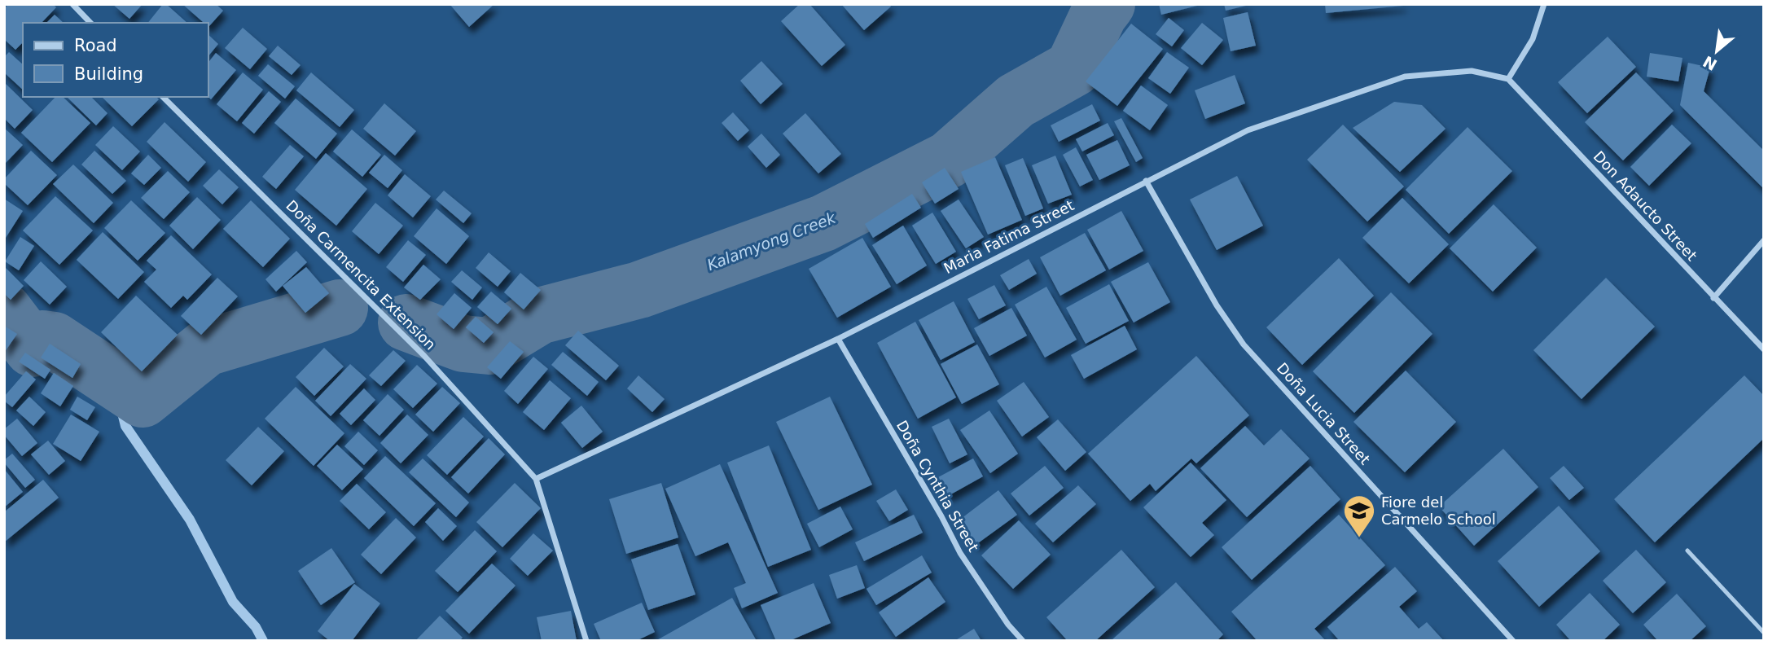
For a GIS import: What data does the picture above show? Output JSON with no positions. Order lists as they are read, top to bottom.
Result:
{
  "streets": {
    "street": [
      "Don Adaucto Street",
      "Maria Fatima Street",
      "Doña Carmencita Extension",
      "Doña Lucia Street",
      "Doña Cynthia Street"
    ]
  },
  "crossings": [
    ["Don Adaucto Street", "Maria Fatima Street"],
    ["Maria Fatima Street", "Doña Carmencita Extension"],
    ["Maria Fatima Street", "Doña Lucia Street"],
    ["Maria Fatima Street", "Doña Cynthia Street"]
  ],
  "water": ["Kalamyong Creek"],
  "places": {
    "school or university": ["Fiore del Carmelo School"]
  },
  "legend": ["Road", "Building"],
  "north": "bottom left"
}
